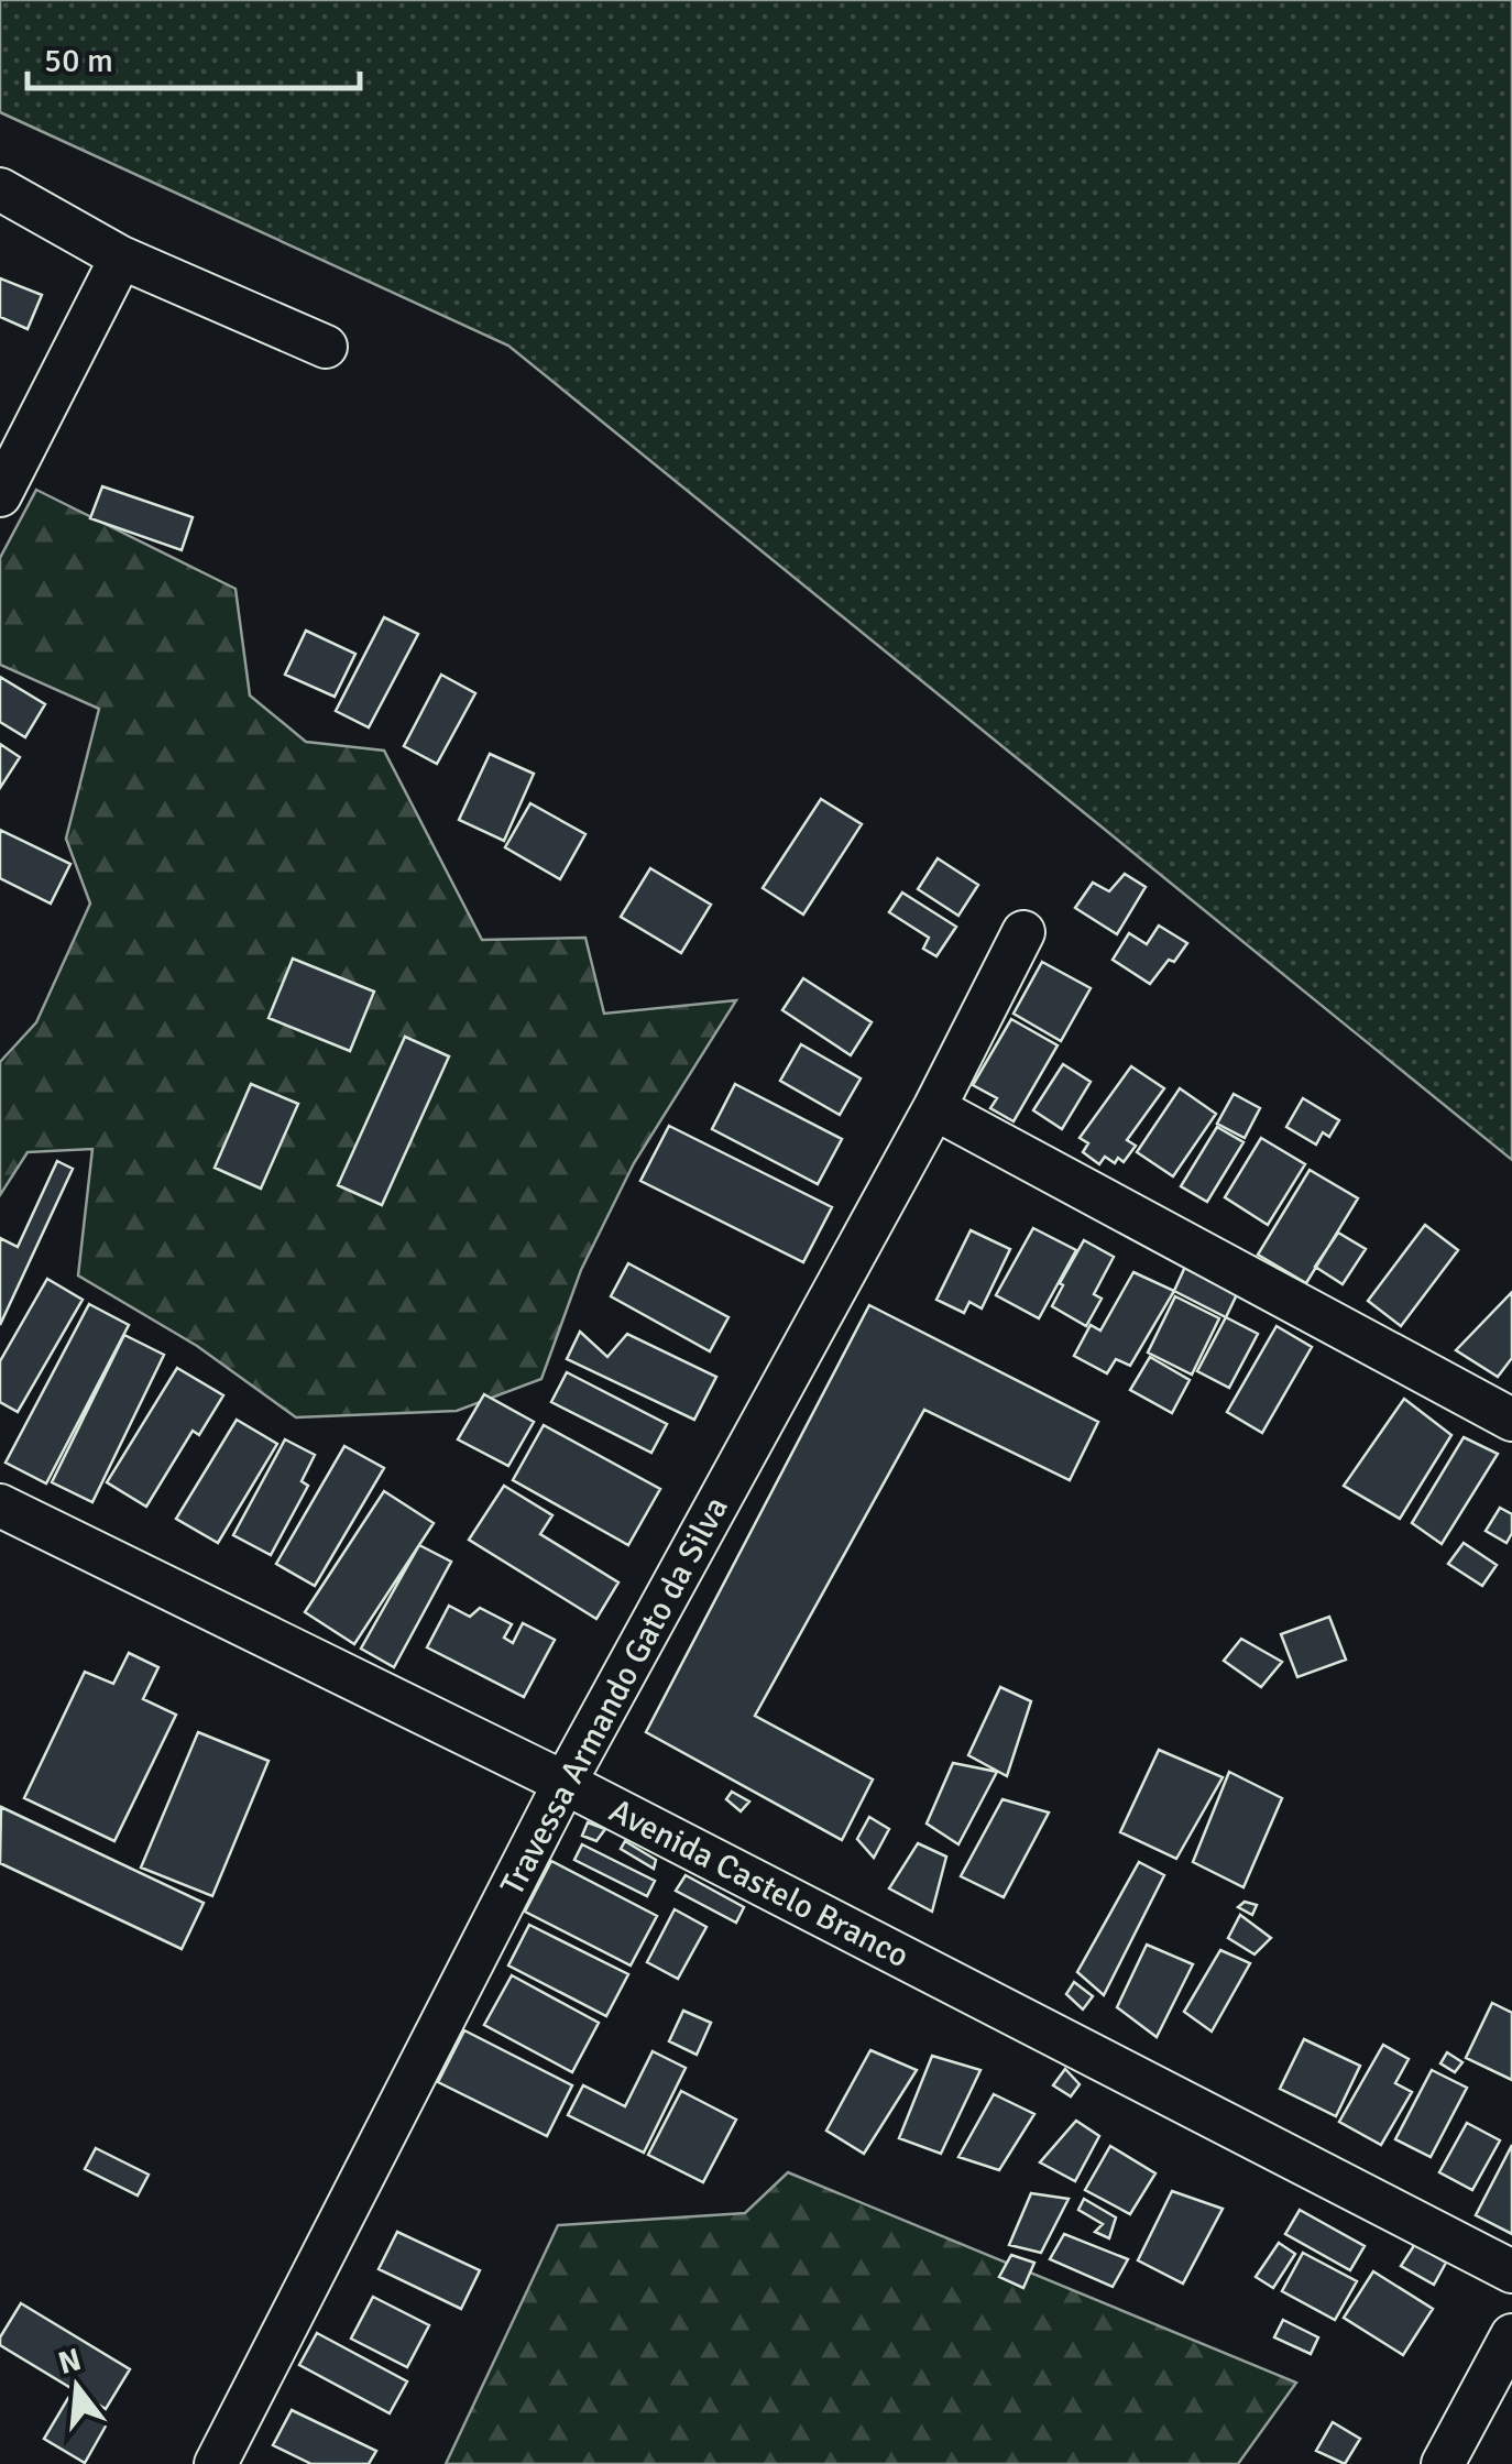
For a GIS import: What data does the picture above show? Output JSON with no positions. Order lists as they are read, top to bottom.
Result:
{
  "streets": {
    "street": ["Travessa Armando Gato da Silva", "Avenida Castelo Branco"]
  },
  "crossings": [
    ["Travessa Armando Gato da Silva", "Avenida Castelo Branco"]
  ],
  "scale_bar": "50 m",
  "north": "top"
}
